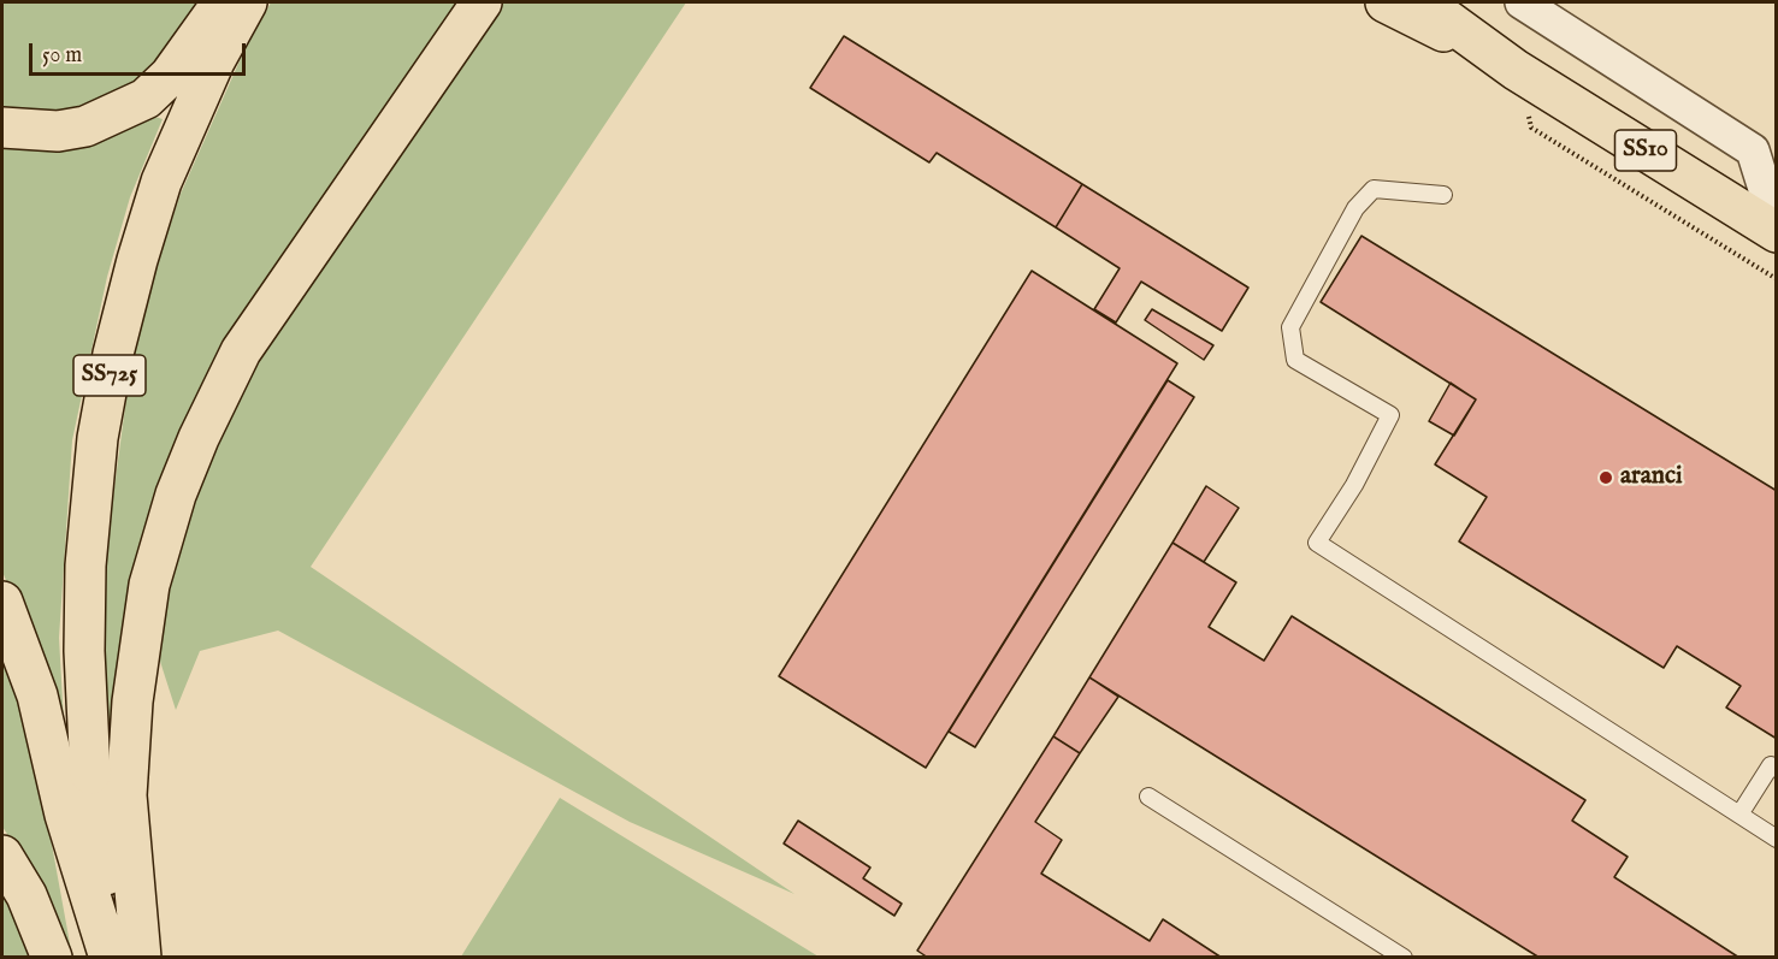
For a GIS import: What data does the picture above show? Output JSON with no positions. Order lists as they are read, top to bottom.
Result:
{
  "streets": {
    "main road": ["SS10", "SS725"]
  },
  "places": ["aranci"],
  "scale_bar": "50 m"
}
